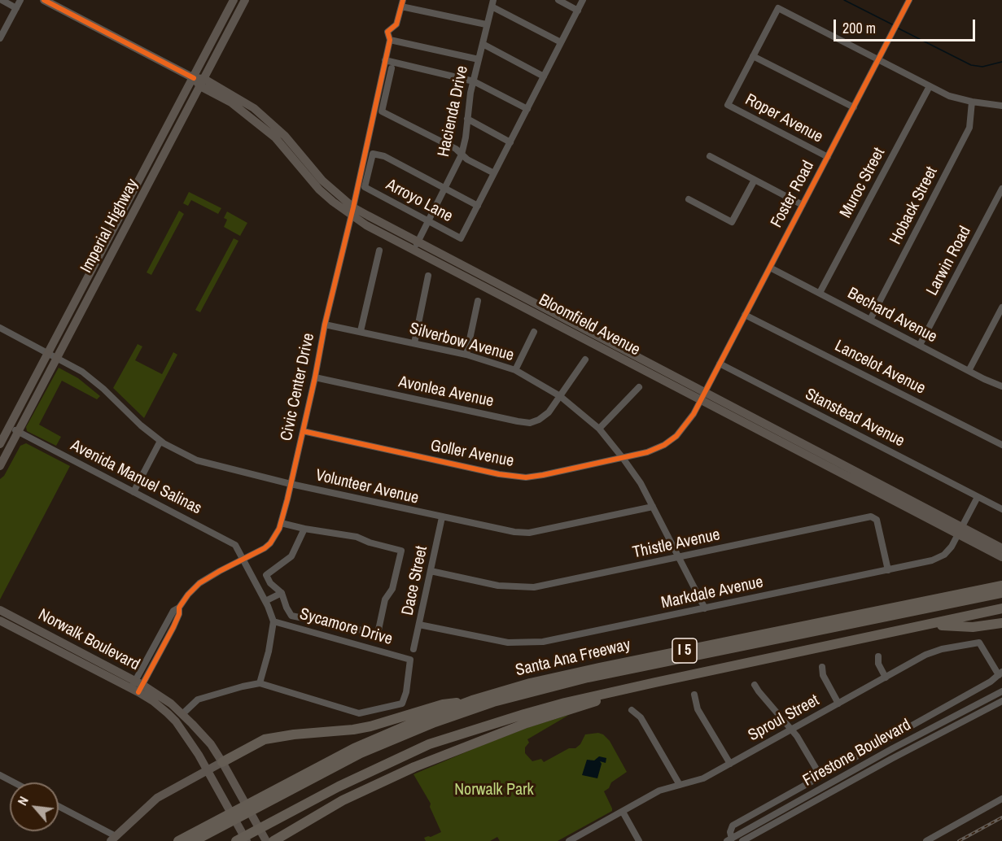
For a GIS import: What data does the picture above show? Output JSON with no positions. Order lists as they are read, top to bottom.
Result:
{
  "streets": {
    "highway": ["I 5", "Santa Ana Freeway"],
    "main road": ["Imperial Highway", "Bloomfield Avenue", "Norwalk Boulevard"],
    "street": [
      "Hacienda Drive",
      "Roper Avenue",
      "Muroc Street",
      "Foster Road",
      "Arroyo Lane",
      "Hoback Street",
      "Larwin Road",
      "Bechard Avenue",
      "Silverbow Avenue",
      "Lancelot Avenue",
      "Civic Center Drive",
      "Avonlea Avenue",
      "Stanstead Avenue",
      "Goller Avenue",
      "Avenida Manuel Salinas",
      "Volunteer Avenue",
      "Thistle Avenue",
      "Dace Street",
      "Markdale Avenue",
      "Sycamore Drive",
      "Sproul Street",
      "Firestone Boulevard"
    ]
  },
  "crossings": [
    ["Hacienda Drive", "Arroyo Lane"],
    ["Hacienda Drive", "Bloomfield Avenue"],
    ["Roper Avenue", "Foster Road"],
    ["Muroc Street", "Bechard Avenue"],
    ["Foster Road", "Bechard Avenue"],
    ["Foster Road", "Bloomfield Avenue"],
    ["Foster Road", "Lancelot Avenue"],
    ["Foster Road", "Stanstead Avenue"],
    ["Foster Road", "Goller Avenue"],
    ["Hoback Street", "Bechard Avenue"],
    ["Imperial Highway", "Bloomfield Avenue"],
    ["Imperial Highway", "Avenida Manuel Salinas"],
    ["Imperial Highway", "Volunteer Avenue"],
    ["Larwin Road", "Bechard Avenue"],
    ["Bloomfield Avenue", "Civic Center Drive"],
    ["Bloomfield Avenue", "Goller Avenue"],
    ["Bloomfield Avenue", "Markdale Avenue"],
    ["Silverbow Avenue", "Civic Center Drive"],
    ["Silverbow Avenue", "Avonlea Avenue"],
    ["Silverbow Avenue", "Goller Avenue"],
    ["Silverbow Avenue", "Volunteer Avenue"],
    ["Silverbow Avenue", "Thistle Avenue"],
    ["Silverbow Avenue", "Markdale Avenue"],
    ["Civic Center Drive", "Avonlea Avenue"],
    ["Civic Center Drive", "Goller Avenue"],
    ["Civic Center Drive", "Avenida Manuel Salinas"],
    ["Civic Center Drive", "Volunteer Avenue"],
    ["Civic Center Drive", "Norwalk Boulevard"],
    ["Stanstead Avenue", "Markdale Avenue"],
    ["Avenida Manuel Salinas", "Sycamore Drive"],
    ["Volunteer Avenue", "Dace Street"],
    ["Thistle Avenue", "Dace Street"],
    ["Thistle Avenue", "Markdale Avenue"],
    ["Dace Street", "Markdale Avenue"]
  ],
  "parks": ["Norwalk Park"],
  "scale_bar": "200 m",
  "north": "top left"
}
